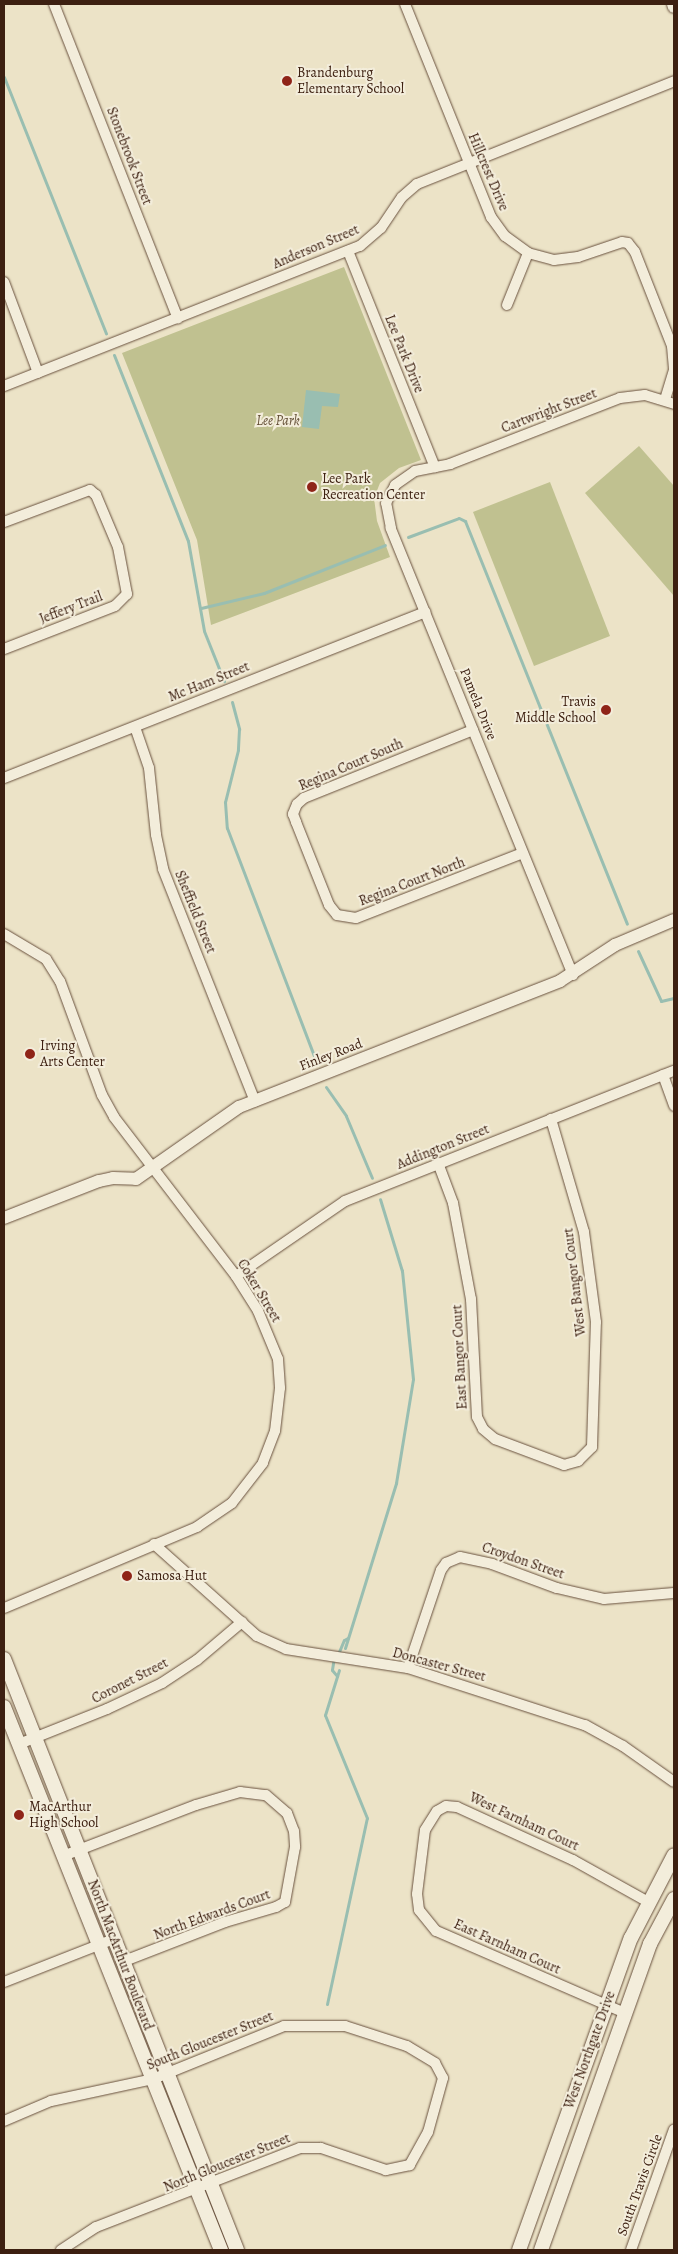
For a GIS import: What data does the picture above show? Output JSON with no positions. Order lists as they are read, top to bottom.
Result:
{
  "streets": {
    "main road": ["North MacArthur Boulevard", "West Northgate Drive"],
    "street": [
      "Stonebrook Street",
      "Hillcrest Drive",
      "Anderson Street",
      "Lee Park Drive",
      "Cartwright Street",
      "Jeffery Trail",
      "Mc Ham Street",
      "Pamela Drive",
      "Regina Court South",
      "Regina Court North",
      "Sheffield Street",
      "Finley Road",
      "Addington Street",
      "West Bangor Court",
      "Coker Street",
      "East Bangor Court",
      "Croydon Street",
      "Doncaster Street",
      "Coronet Street",
      "West Farnham Court",
      "North Edwards Court",
      "East Farnham Court",
      "South Gloucester Street",
      "North Gloucester Street",
      "South Travis Circle"
    ]
  },
  "crossings": [
    ["Stonebrook Street", "Anderson Street"],
    ["Hillcrest Drive", "Anderson Street"],
    ["Hillcrest Drive", "Cartwright Street"],
    ["Anderson Street", "Lee Park Drive"],
    ["Lee Park Drive", "Cartwright Street"],
    ["Lee Park Drive", "Pamela Drive"],
    ["Cartwright Street", "Pamela Drive"],
    ["Mc Ham Street", "Pamela Drive"],
    ["Mc Ham Street", "Sheffield Street"],
    ["Pamela Drive", "Regina Court South"],
    ["Pamela Drive", "Regina Court North"],
    ["Pamela Drive", "Finley Road"],
    ["Regina Court South", "Regina Court North"],
    ["Sheffield Street", "Finley Road"],
    ["Finley Road", "Coker Street"],
    ["Addington Street", "West Bangor Court"],
    ["Addington Street", "Coker Street"],
    ["Addington Street", "East Bangor Court"],
    ["West Bangor Court", "East Bangor Court"],
    ["Coker Street", "Doncaster Street"],
    ["Croydon Street", "Doncaster Street"],
    ["Doncaster Street", "Coronet Street"],
    ["Coronet Street", "North MacArthur Boulevard"],
    ["West Farnham Court", "East Farnham Court"],
    ["West Farnham Court", "West Northgate Drive"],
    ["North Edwards Court", "North MacArthur Boulevard"],
    ["East Farnham Court", "West Northgate Drive"],
    ["North MacArthur Boulevard", "South Gloucester Street"],
    ["North MacArthur Boulevard", "North Gloucester Street"],
    ["South Gloucester Street", "North Gloucester Street"]
  ],
  "parks": ["Lee Park"],
  "places": [
    "Brandenburg Elementary School",
    "Lee Park Recreation Center",
    "Travis Middle School",
    "Irving Arts Center",
    "Samosa Hut",
    "MacArthur High School"
  ]
}
